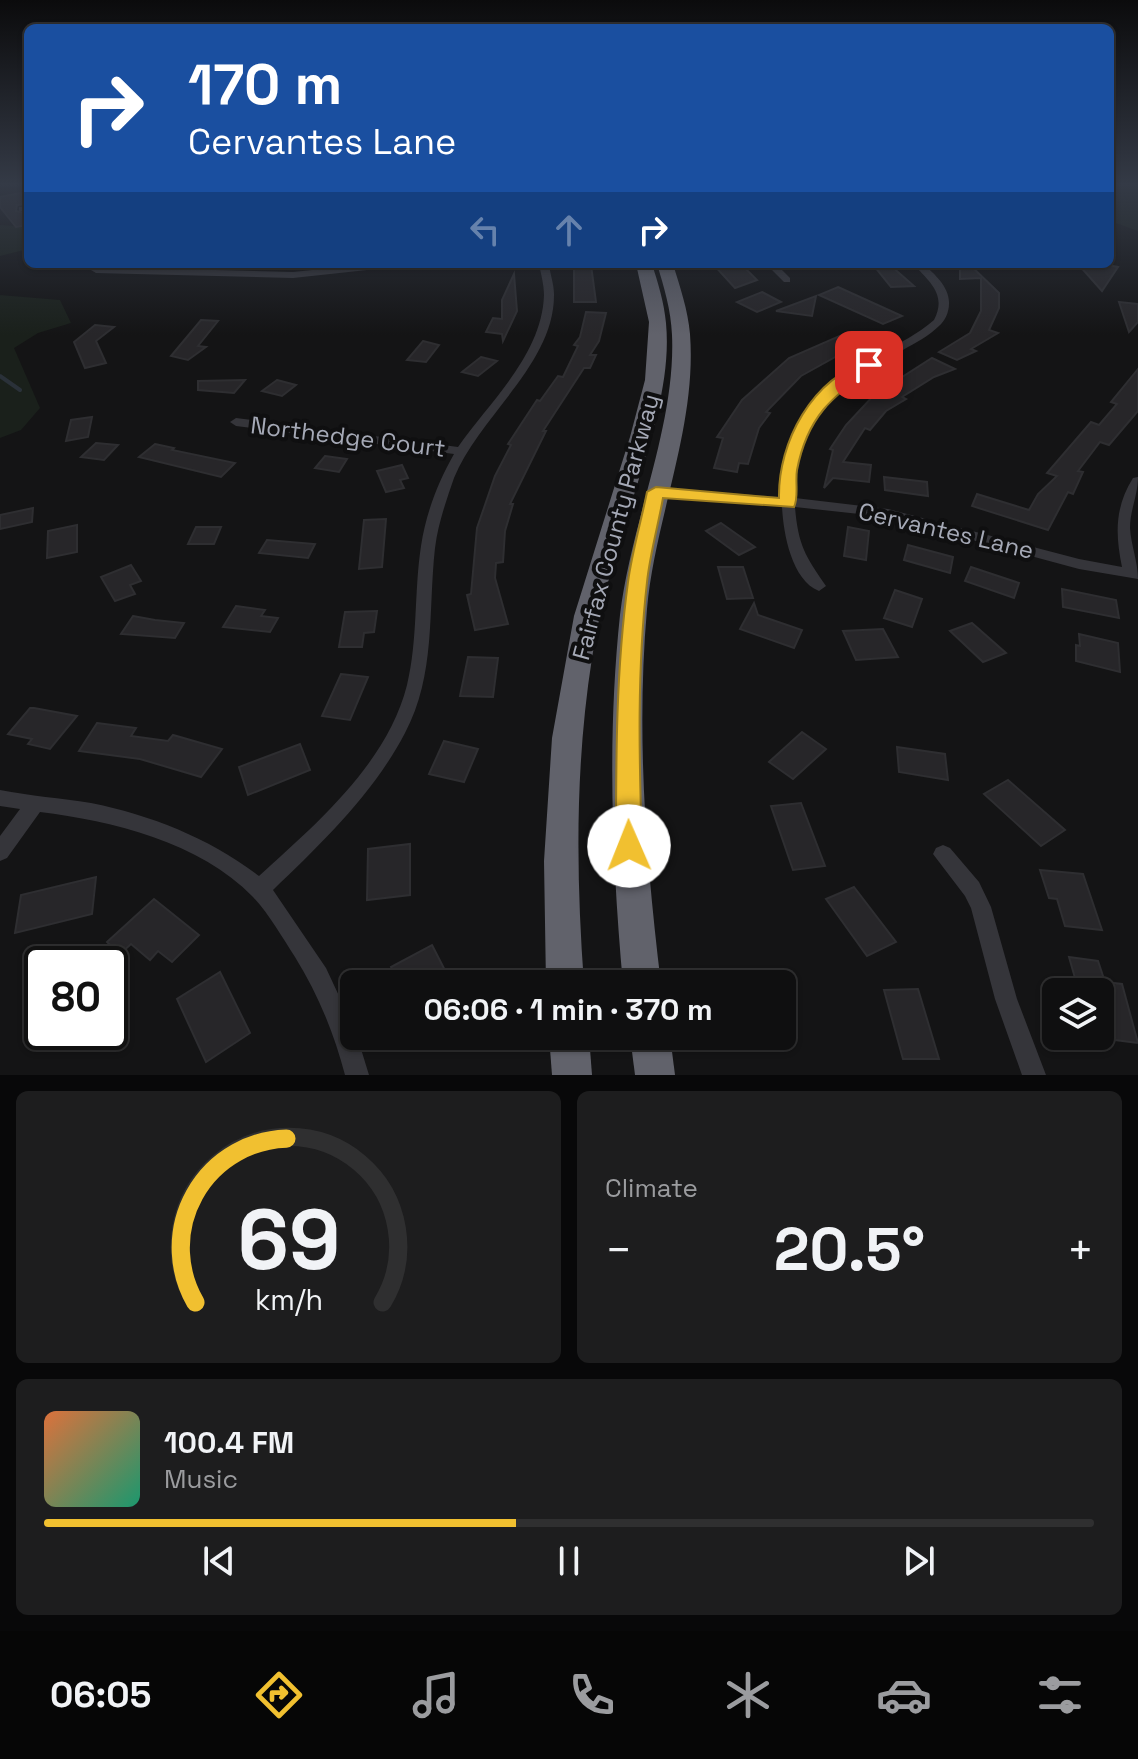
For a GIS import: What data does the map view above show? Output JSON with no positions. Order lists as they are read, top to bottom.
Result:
{
  "streets": {
    "highway": ["Fairfax County Parkway"],
    "street": ["Northedge Court", "Cervantes Lane"]
  },
  "crossings": [
    ["Fairfax County Parkway", "Cervantes Lane"]
  ],
  "page": {
    "turn": ["170 m", "Cervantes Lane"],
    "limit": "80",
    "trip": "06:06 · 1 min · 370 m",
    "tile": "Climate",
    "heat": ["−", "20.5°", "+"],
    "song": ["100.4 FM", "Music"],
    "tabs": "06:05",
    "gauge": ["69", "km/h"]
  }
}
